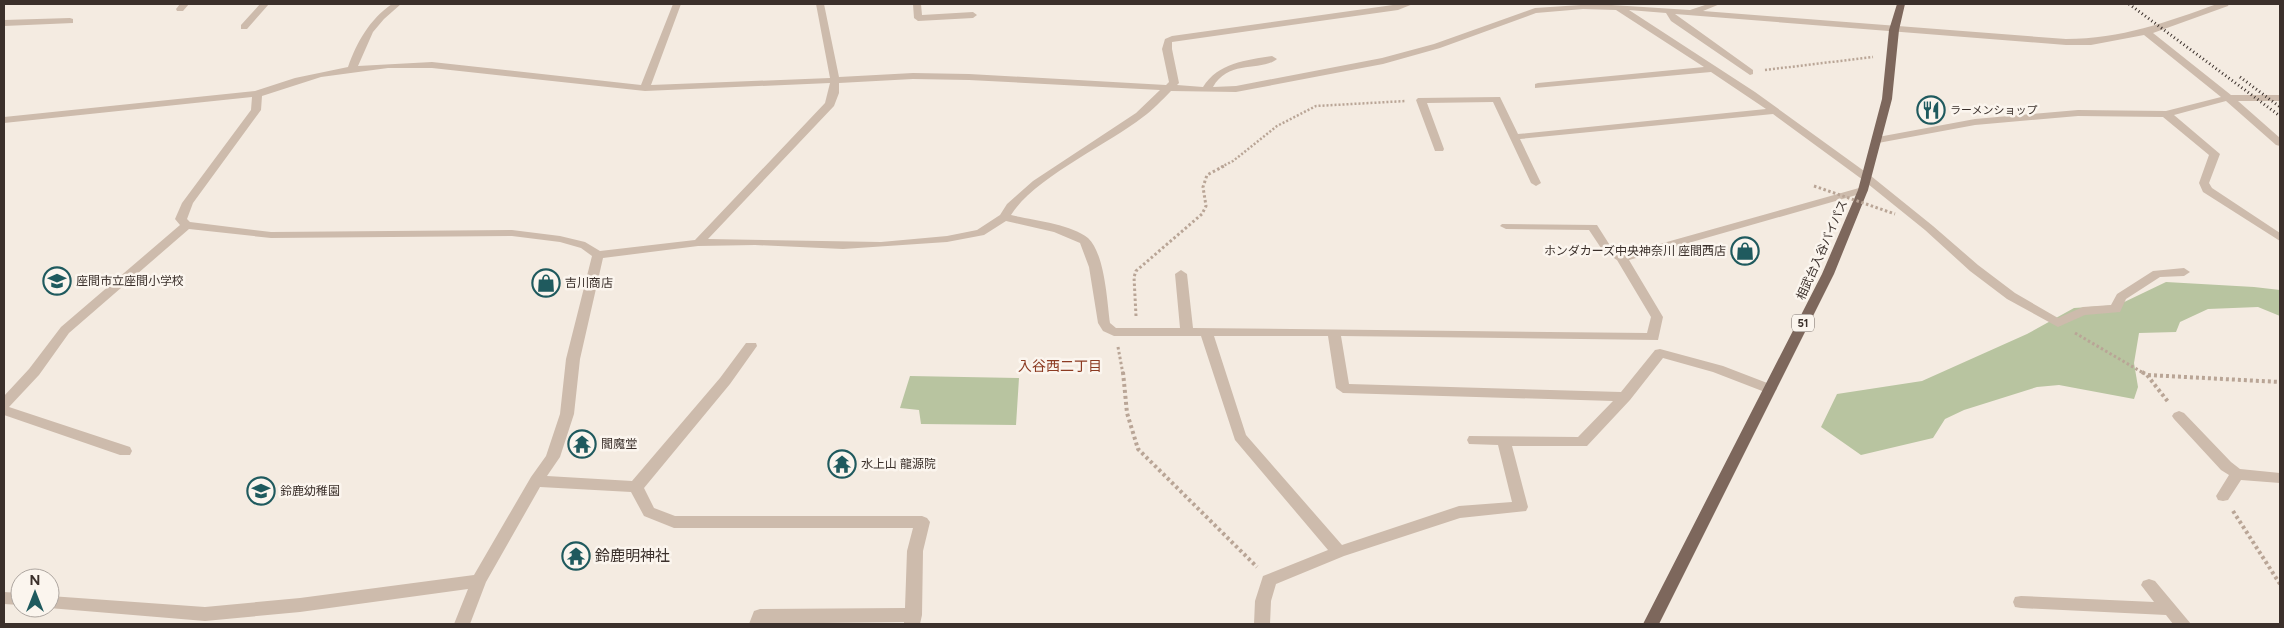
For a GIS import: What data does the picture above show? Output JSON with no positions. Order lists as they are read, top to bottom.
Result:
{
  "streets": {
    "main road": ["相武台入谷バイパス", "51"]
  },
  "districts": ["入谷西二丁目"],
  "places": {
    "restaurant": ["ラーメンショップ"],
    "shop": ["ホンダカーズ中央神奈川 座間西店", "吉川商店"],
    "school or university": ["座間市立座間小学校", "鈴鹿幼稚園"],
    "temple": ["閻魔堂", "水上山 龍源院", "鈴鹿明神社"]
  },
  "north": "top"
}
